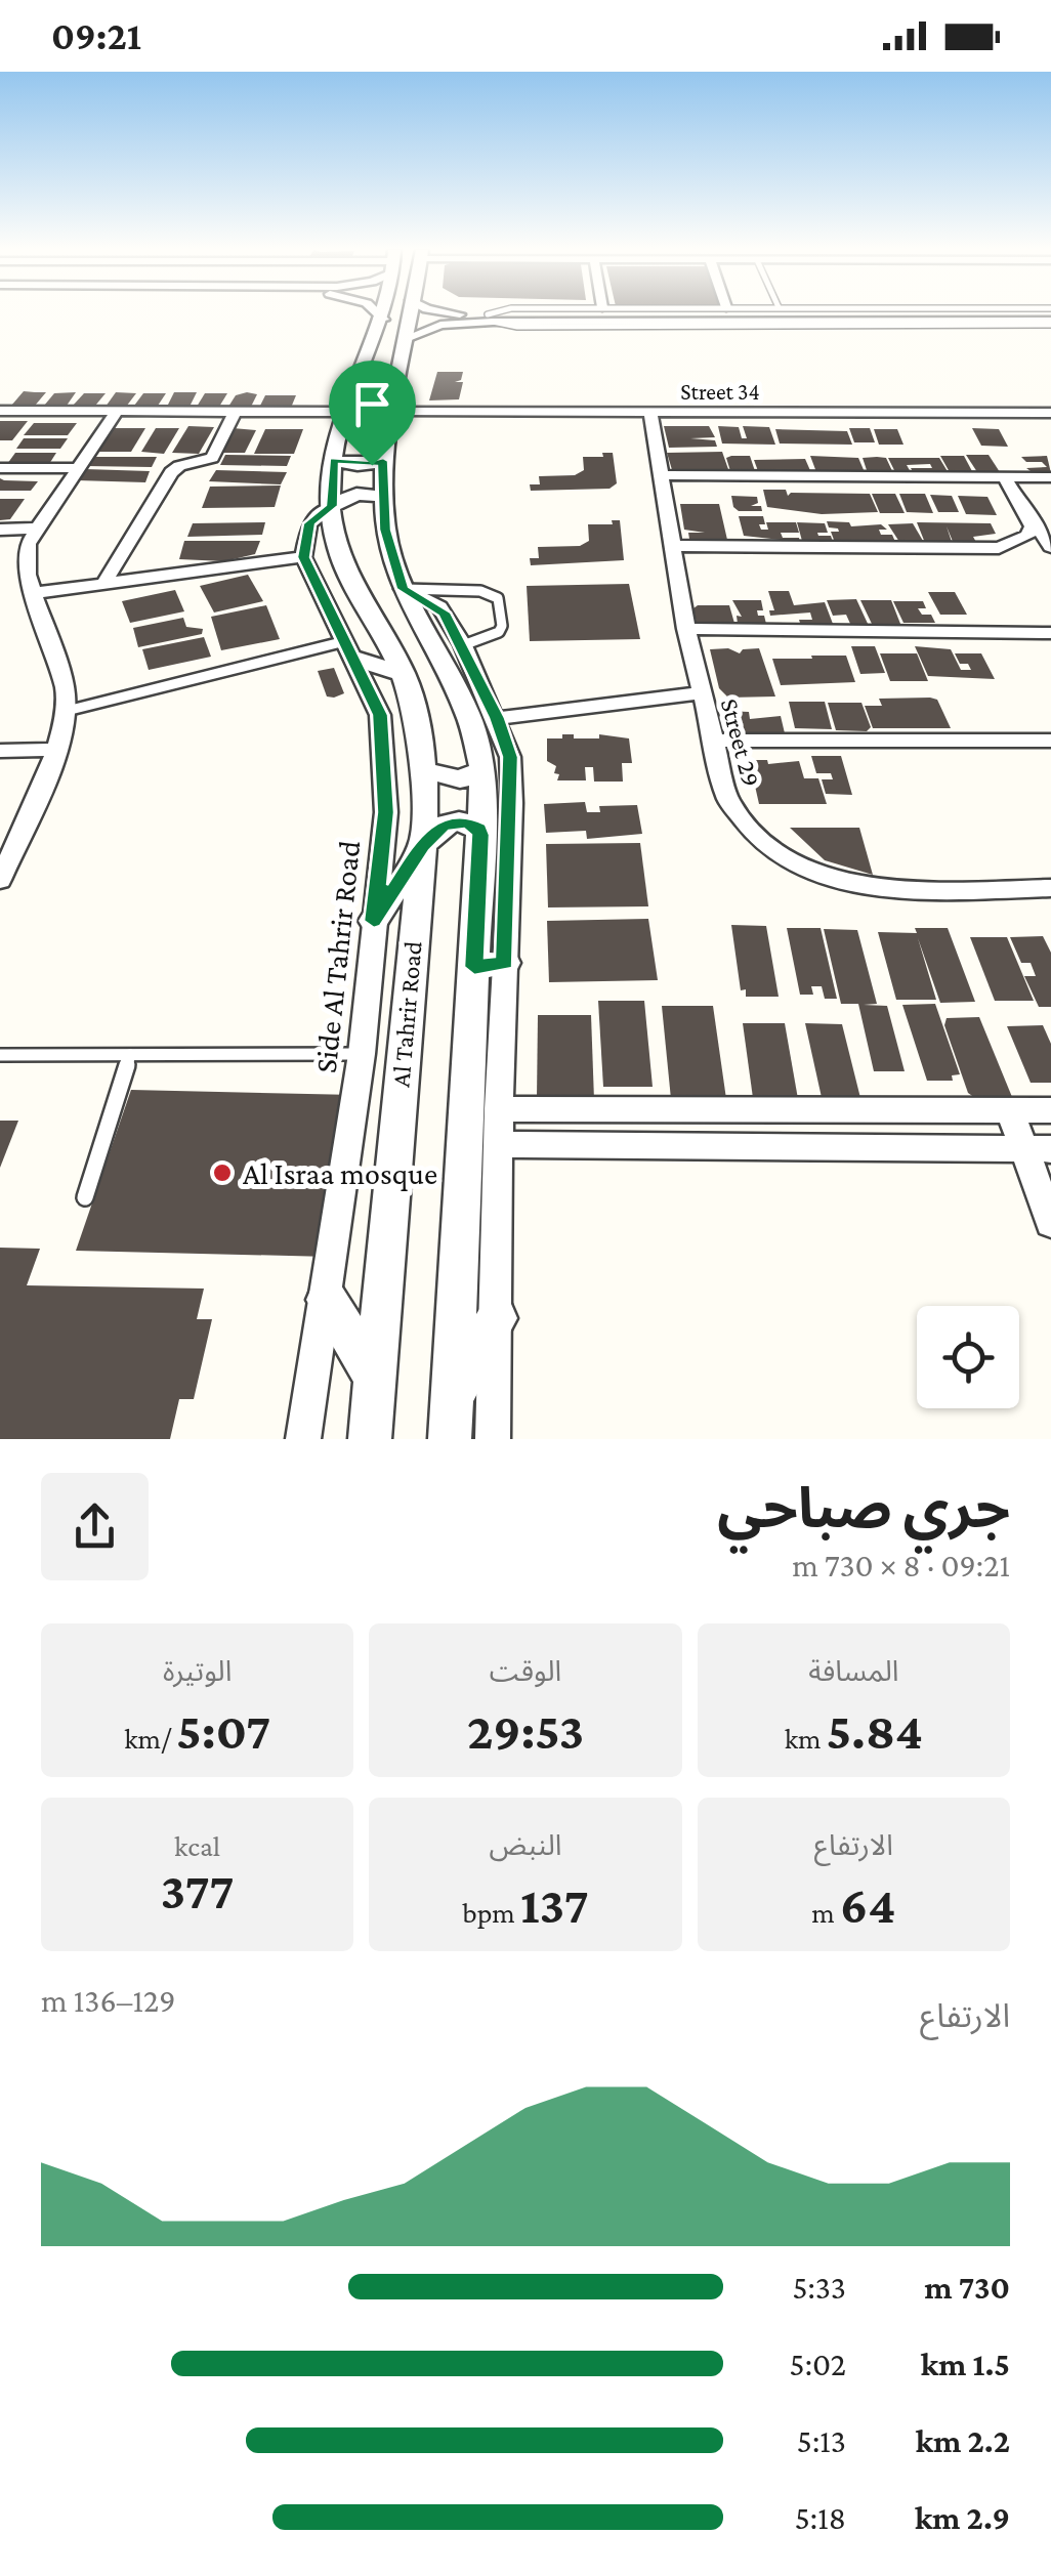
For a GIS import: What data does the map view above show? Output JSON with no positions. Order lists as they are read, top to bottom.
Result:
{
  "streets": {
    "street": [
      "Street 34",
      "Street 29",
      "Side Al Tahrir Road",
      "Al Tahrir Road"
    ]
  },
  "crossings": [
    ["Street 34", "Street 29"],
    ["Street 34", "Al Tahrir Road"]
  ],
  "places": ["Al Israa mosque"],
  "page": {
    "status": "09:21",
    "heading": ["جري صباحي", "09:21 · 8 × 730 m"],
    "stats": [
      ["المسافة", "5.84 km"],
      ["الوقت", "29:53"],
      ["الوتيرة", "5:07 /km"],
      ["الارتفاع", "64 m"],
      ["النبض", "137 bpm"],
      ["kcal", "377"]
    ],
    "chart": ["الارتفاع", "129–136 m"],
    "list": [
      {
        "name": "730 m",
        "note": "5:33"
      },
      {
        "name": "1.5 km",
        "note": "5:02"
      },
      {
        "name": "2.2 km",
        "note": "5:13"
      },
      {
        "name": "2.9 km",
        "note": "5:18"
      }
    ]
  }
}
